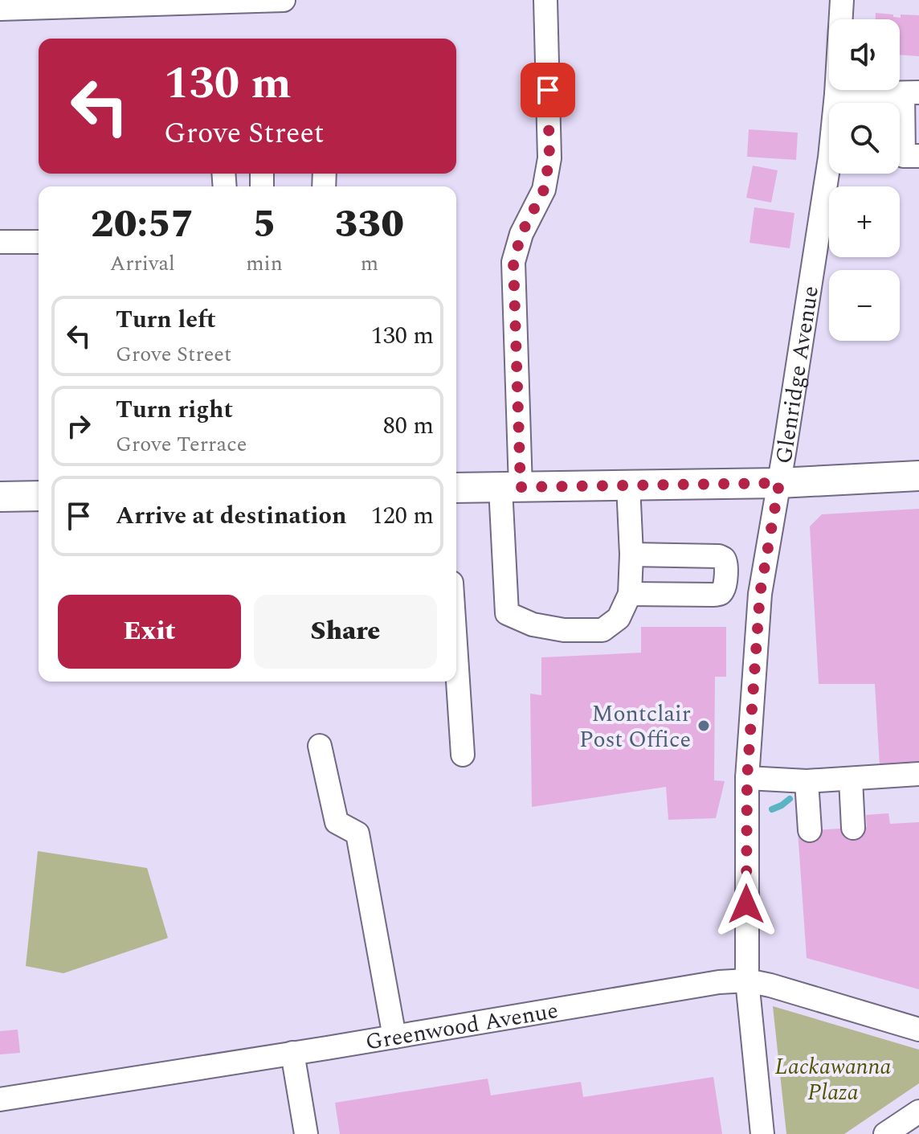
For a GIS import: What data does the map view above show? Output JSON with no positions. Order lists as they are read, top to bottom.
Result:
{
  "streets": {
    "street": ["Glenridge Avenue", "Greenwood Avenue"]
  },
  "crossings": [
    ["Glenridge Avenue", "Greenwood Avenue"]
  ],
  "parks": ["Lackawanna Plaza"],
  "places": ["Montclair Post Office"],
  "page": {
    "map_buttons": ["+", "−"],
    "turn": ["130 m", "Grove Street"],
    "eta": [
      "20:57",
      "Arrival",
      "5",
      "min",
      "330",
      "m"
    ],
    "list": [
      {
        "name": "Turn left",
        "note": "Grove Street",
        "value": "130 m"
      },
      {
        "name": "Turn right",
        "note": "Grove Terrace",
        "value": "80 m"
      },
      {
        "name": "Arrive at destination",
        "value": "120 m"
      }
    ],
    "buttons": ["Exit", "Share"]
  }
}
